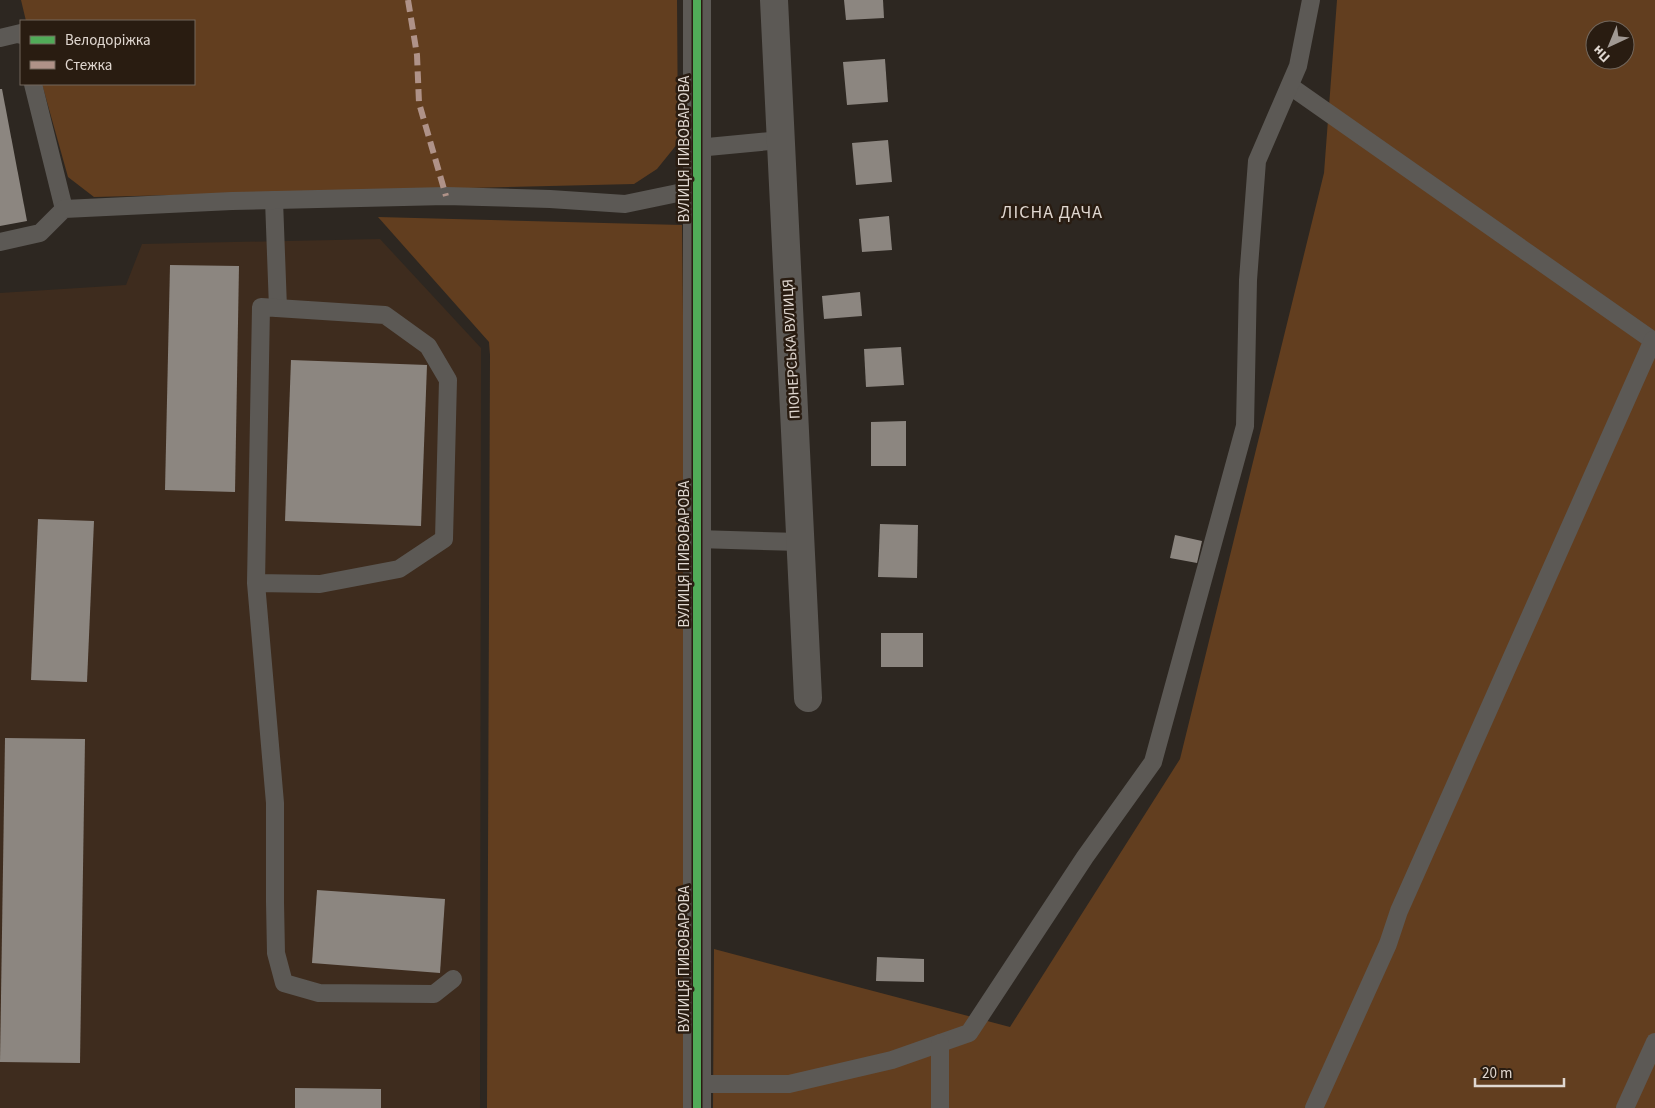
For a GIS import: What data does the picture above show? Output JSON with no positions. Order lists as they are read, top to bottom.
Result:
{
  "streets": {
    "street": ["ВУЛИЦЯ ПИВОВАРОВА", "ПІОНЕРСЬКА ВУЛИЦЯ"]
  },
  "districts": ["ЛІСНА ДАЧА"],
  "legend": ["Велодоріжка", "Стежка"],
  "scale_bar": "20 m",
  "north": "bottom left"
}
